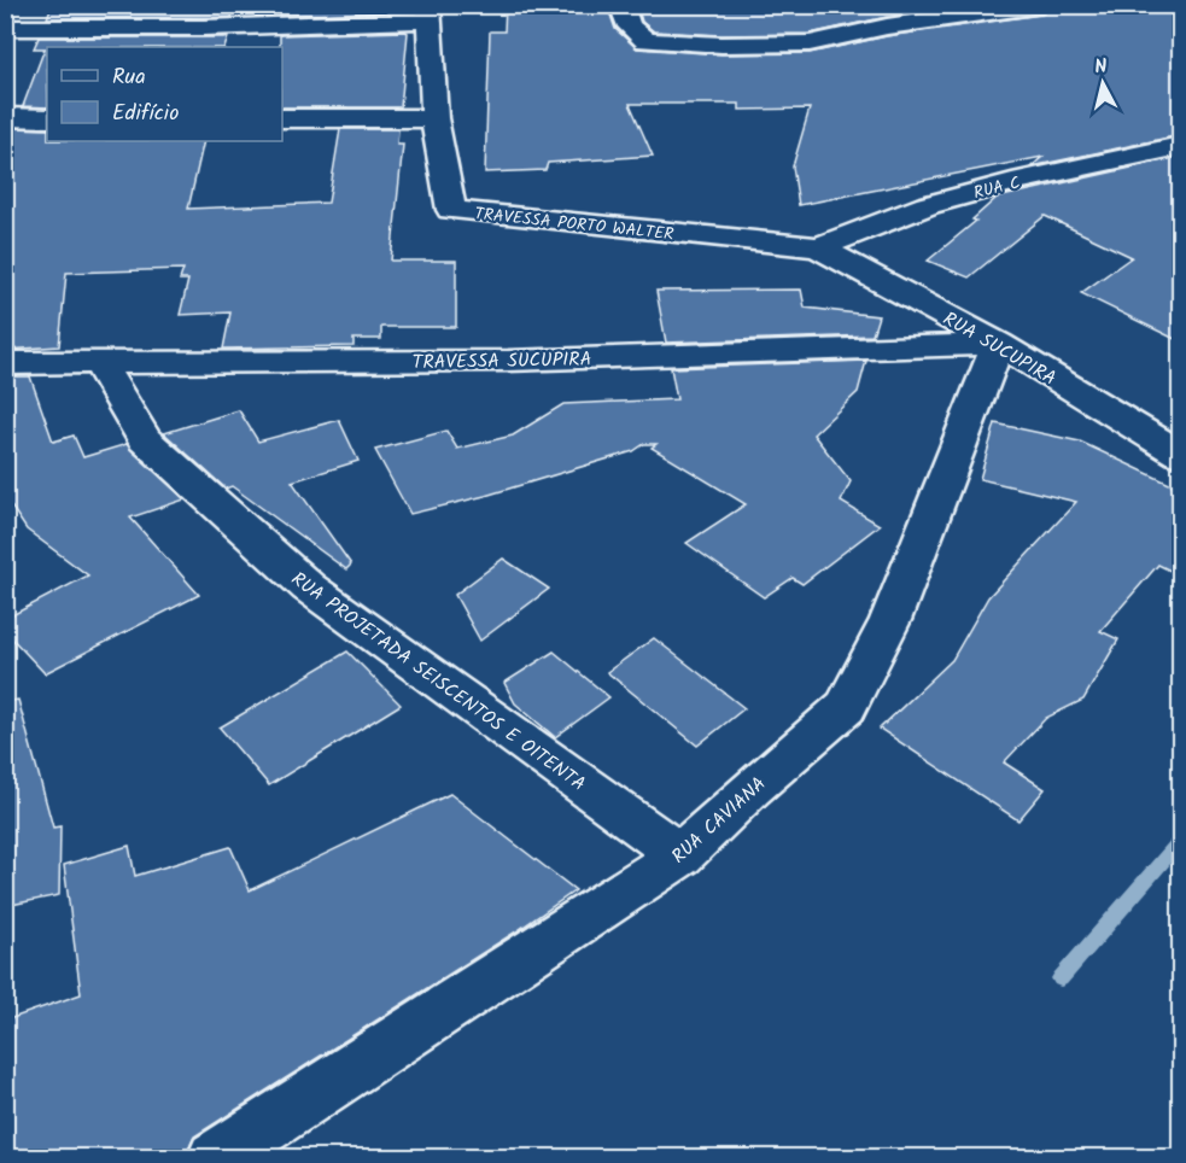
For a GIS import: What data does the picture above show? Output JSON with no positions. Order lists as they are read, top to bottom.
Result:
{
  "streets": {
    "street": [
      "RUA C",
      "TRAVESSA PORTO WALTER",
      "RUA SUCUPIRA",
      "TRAVESSA SUCUPIRA",
      "RUA PROJETADA SEISCENTOS E OITENTA",
      "RUA CAVIANA"
    ]
  },
  "crossings": [
    ["RUA C", "TRAVESSA PORTO WALTER"],
    ["RUA C", "RUA SUCUPIRA"],
    ["TRAVESSA PORTO WALTER", "RUA SUCUPIRA"],
    ["RUA SUCUPIRA", "TRAVESSA SUCUPIRA"],
    ["RUA SUCUPIRA", "RUA CAVIANA"],
    ["TRAVESSA SUCUPIRA", "RUA PROJETADA SEISCENTOS E OITENTA"],
    ["TRAVESSA SUCUPIRA", "RUA CAVIANA"],
    ["RUA PROJETADA SEISCENTOS E OITENTA", "RUA CAVIANA"]
  ],
  "legend": ["Rua", "Edifício"],
  "north": "top"
}
